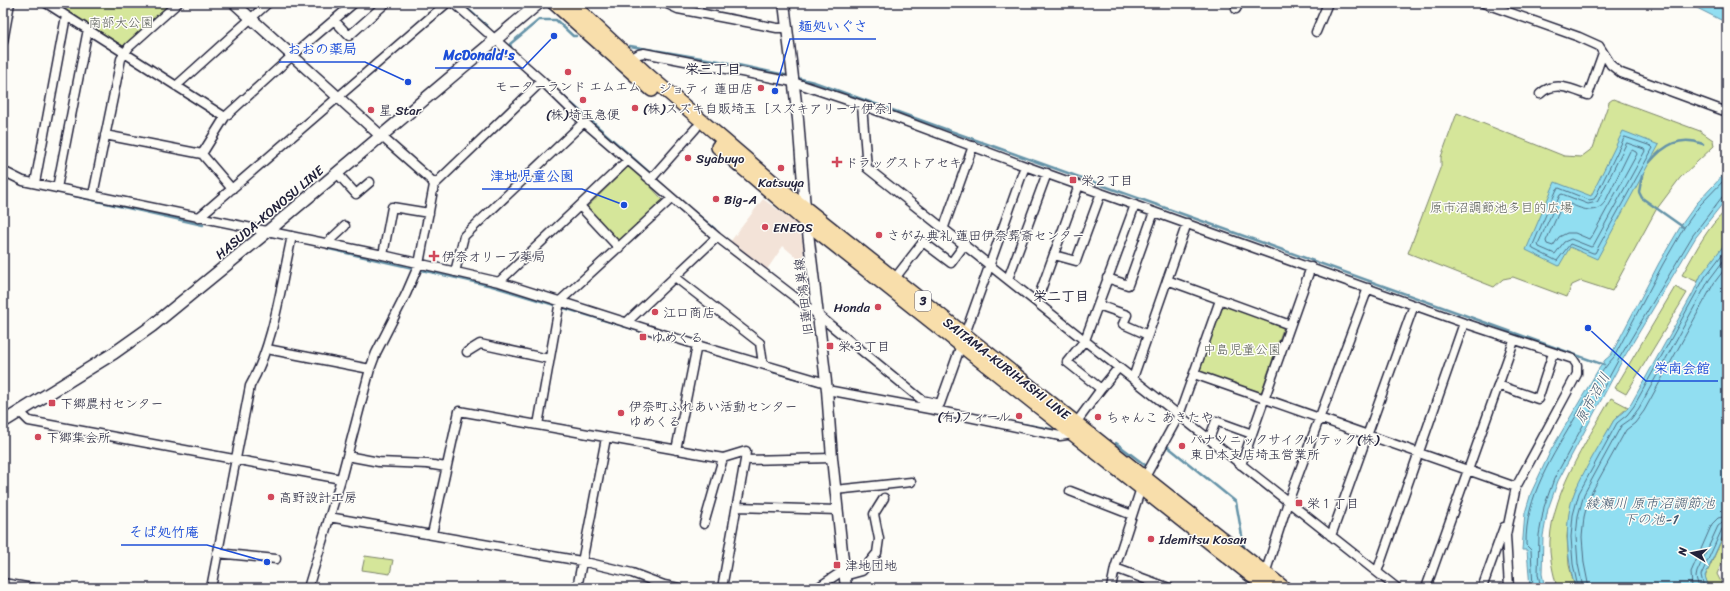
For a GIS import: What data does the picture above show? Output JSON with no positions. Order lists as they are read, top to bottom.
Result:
{
  "streets": {
    "main road": ["HASUDA-KONOSU LINE", "3", "SAITAMA-KURIHASHI LINE"],
    "street": ["旧蓮田鴻巣線"]
  },
  "crossings": [
    ["旧蓮田鴻巣線", "SAITAMA-KURIHASHI LINE"]
  ],
  "districts": ["栄三丁目", "栄二丁目"],
  "water": ["原市沼川", "綾瀬川 原市沼調節池 下の池-1"],
  "parks": ["南部大公園", "原市沼調節池多目的広場", "中島児童公園"],
  "places": {
    "other": [
      "McDonald's",
      "モーターランド エムエム",
      "おおの薬局",
      "ジョティ 蓮田店",
      "麺処いぐさ",
      "(株)埼玉急便",
      "(株)スズキ自販埼玉［スズキアリーナ伊奈］",
      "星 Star",
      "Syabuyo",
      "Katsuya",
      "Big-A",
      "津地児童公園",
      "ENEOS",
      "さがみ典礼 蓮田伊奈葬斎センター",
      "Honda",
      "江口商店",
      "栄南会館",
      "伊奈町ふれあい活動センター ゆめくる",
      "(有)フィール",
      "ちゃんこ あきたや",
      "下郷集会所",
      "パナソニックサイクルテック(株) 東日本支店埼玉営業所",
      "高野設計工房",
      "Idemitsu Kosan",
      "そば処竹庵"
    ],
    "health": ["ドラッグストアセキ", "伊奈オリーブ薬局"],
    "transit": [
      "栄２丁目",
      "ゆめくる",
      "栄３丁目",
      "下郷農村センター",
      "栄１丁目",
      "津地団地"
    ]
  },
  "north": "left"
}
